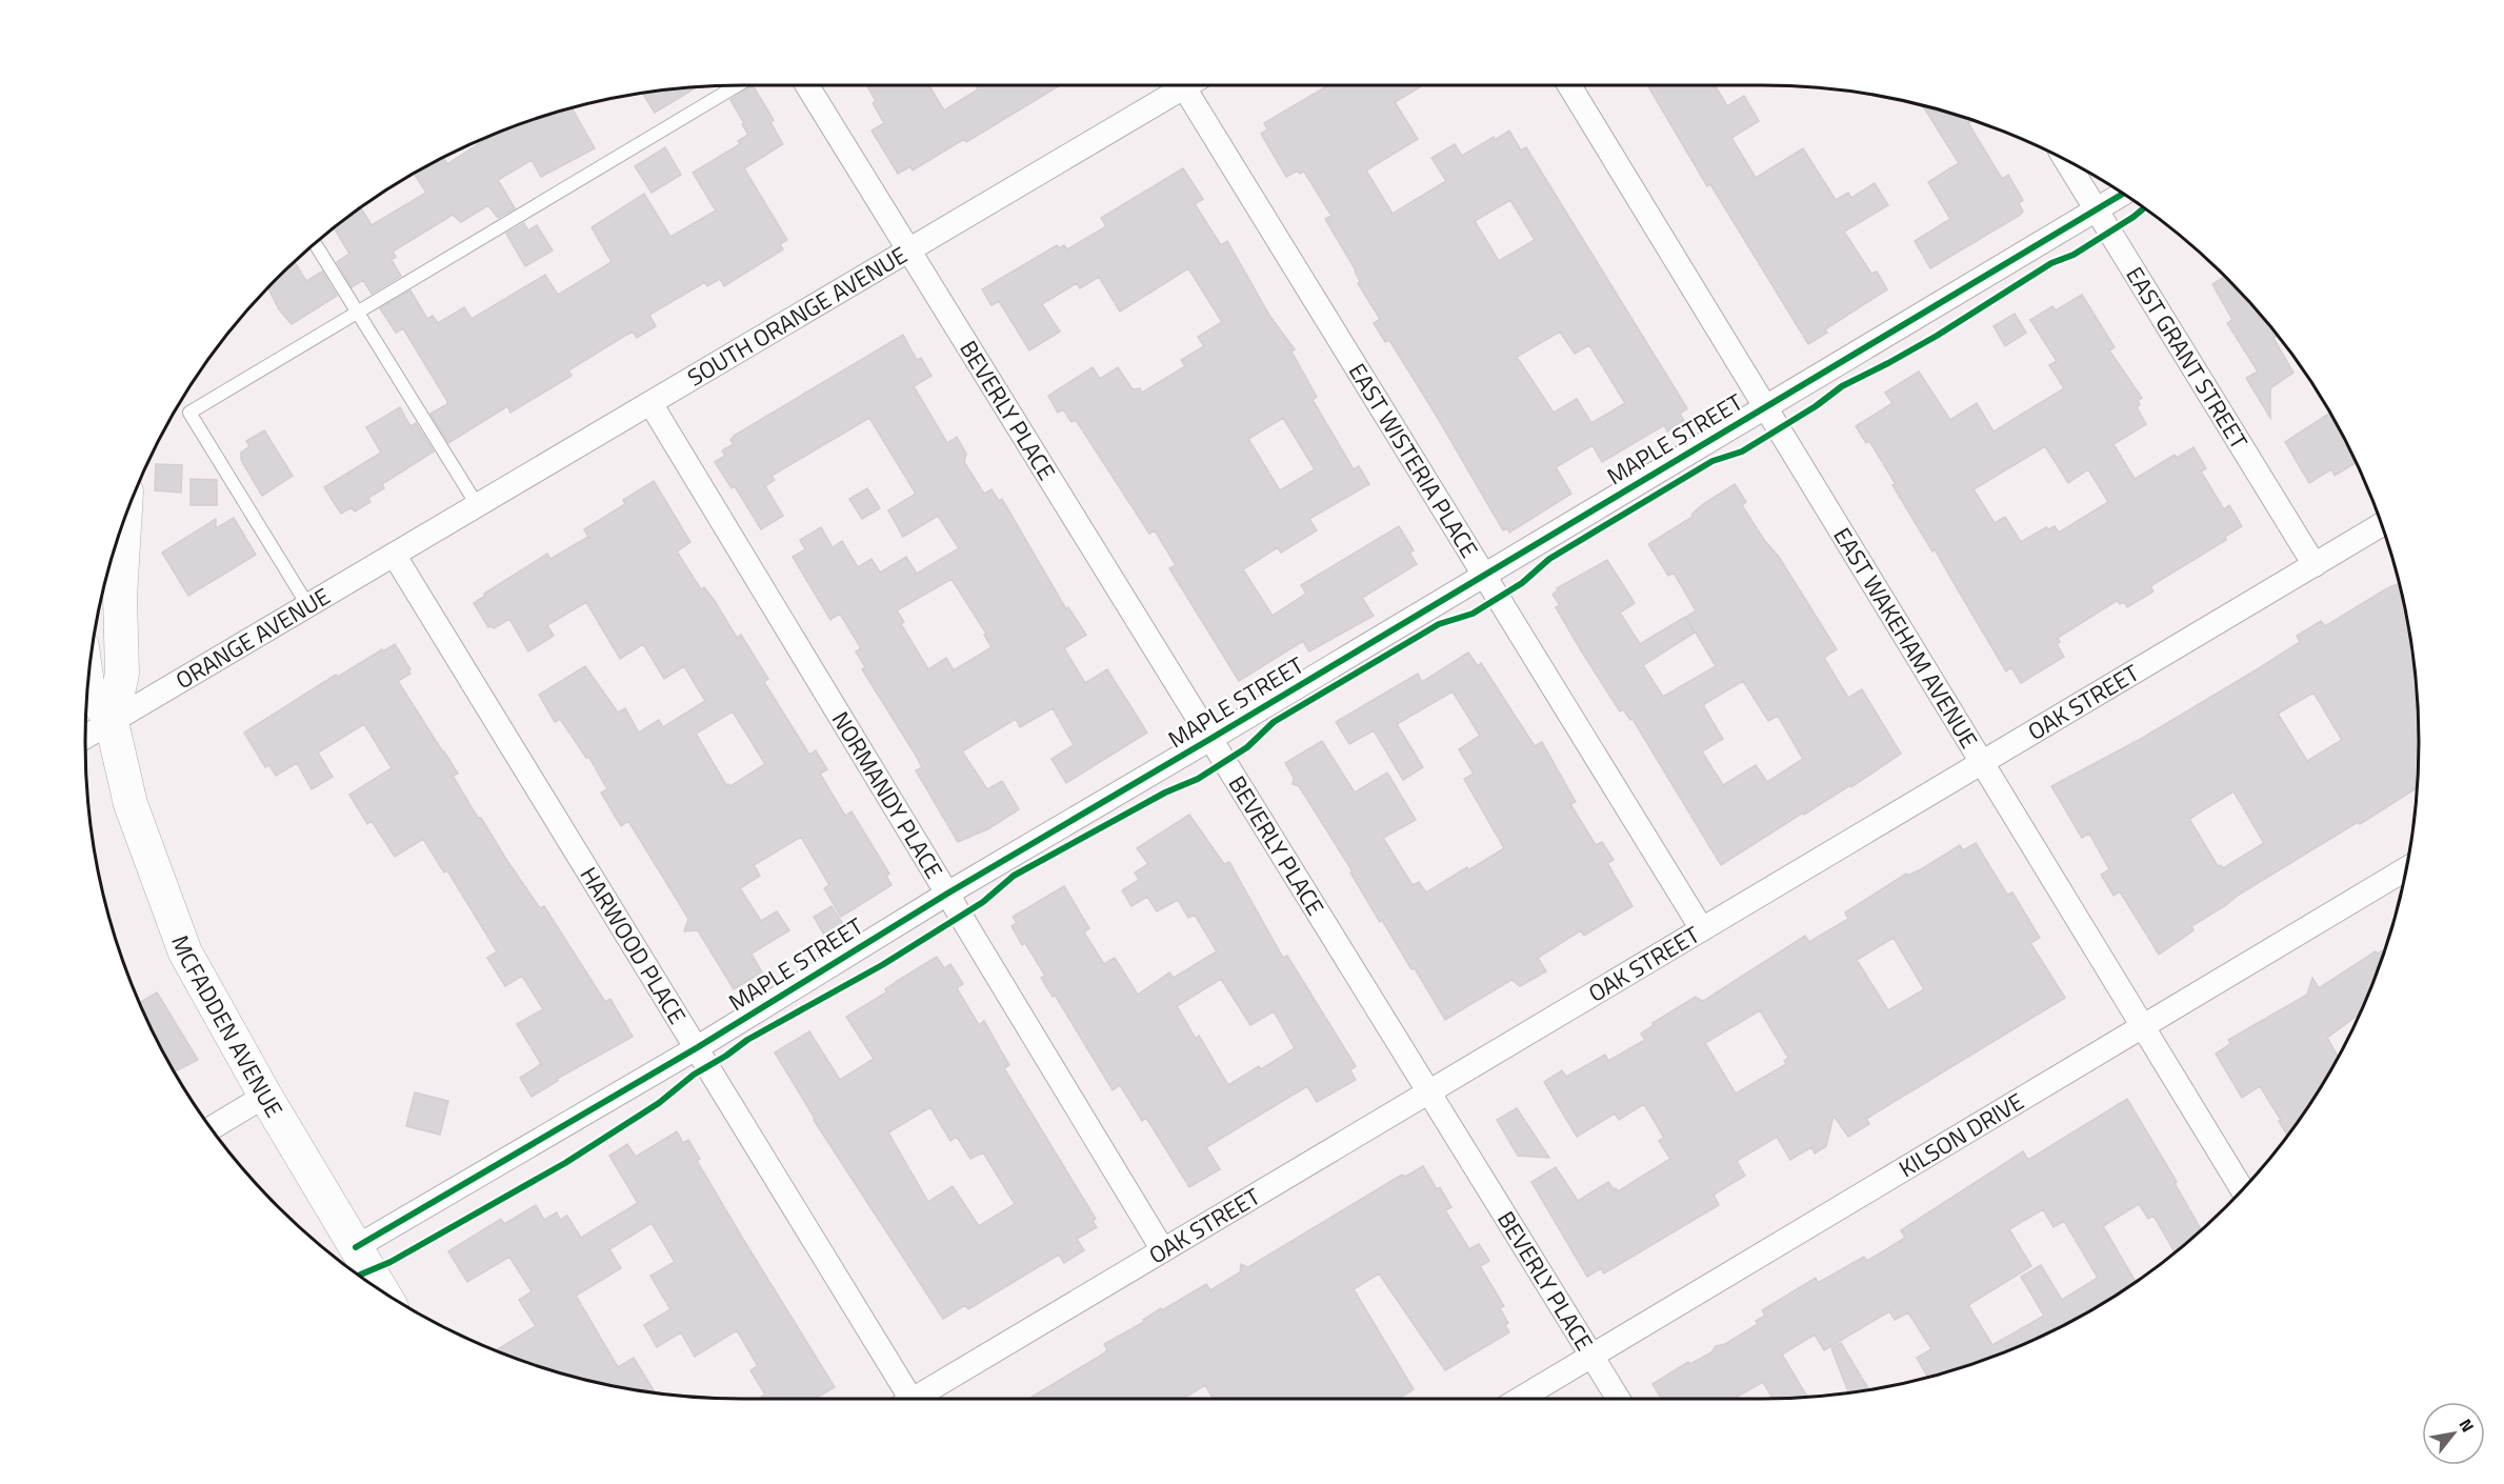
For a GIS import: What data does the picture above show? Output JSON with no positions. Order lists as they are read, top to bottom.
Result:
{
  "streets": {
    "street": [
      "SOUTH ORANGE AVENUE",
      "EAST GRANT STREET",
      "BEVERLY PLACE",
      "MAPLE STREET",
      "EAST WISTERIA PLACE",
      "EAST WAKEHAM AVENUE",
      "ORANGE AVENUE",
      "OAK STREET",
      "NORMANDY PLACE",
      "HARWOOD PLACE",
      "MCFADDEN AVENUE",
      "KILSON DRIVE"
    ]
  },
  "crossings": [
    ["SOUTH ORANGE AVENUE", "BEVERLY PLACE"],
    ["SOUTH ORANGE AVENUE", "ORANGE AVENUE"],
    ["SOUTH ORANGE AVENUE", "NORMANDY PLACE"],
    ["SOUTH ORANGE AVENUE", "HARWOOD PLACE"],
    ["EAST GRANT STREET", "MAPLE STREET"],
    ["EAST GRANT STREET", "OAK STREET"],
    ["BEVERLY PLACE", "MAPLE STREET"],
    ["BEVERLY PLACE", "OAK STREET"],
    ["BEVERLY PLACE", "KILSON DRIVE"],
    ["MAPLE STREET", "EAST WISTERIA PLACE"],
    ["MAPLE STREET", "EAST WAKEHAM AVENUE"],
    ["MAPLE STREET", "NORMANDY PLACE"],
    ["MAPLE STREET", "HARWOOD PLACE"],
    ["MAPLE STREET", "MCFADDEN AVENUE"],
    ["EAST WISTERIA PLACE", "OAK STREET"],
    ["EAST WAKEHAM AVENUE", "OAK STREET"],
    ["EAST WAKEHAM AVENUE", "KILSON DRIVE"],
    ["ORANGE AVENUE", "HARWOOD PLACE"],
    ["ORANGE AVENUE", "MCFADDEN AVENUE"],
    ["OAK STREET", "NORMANDY PLACE"]
  ],
  "north": "top right"
}
